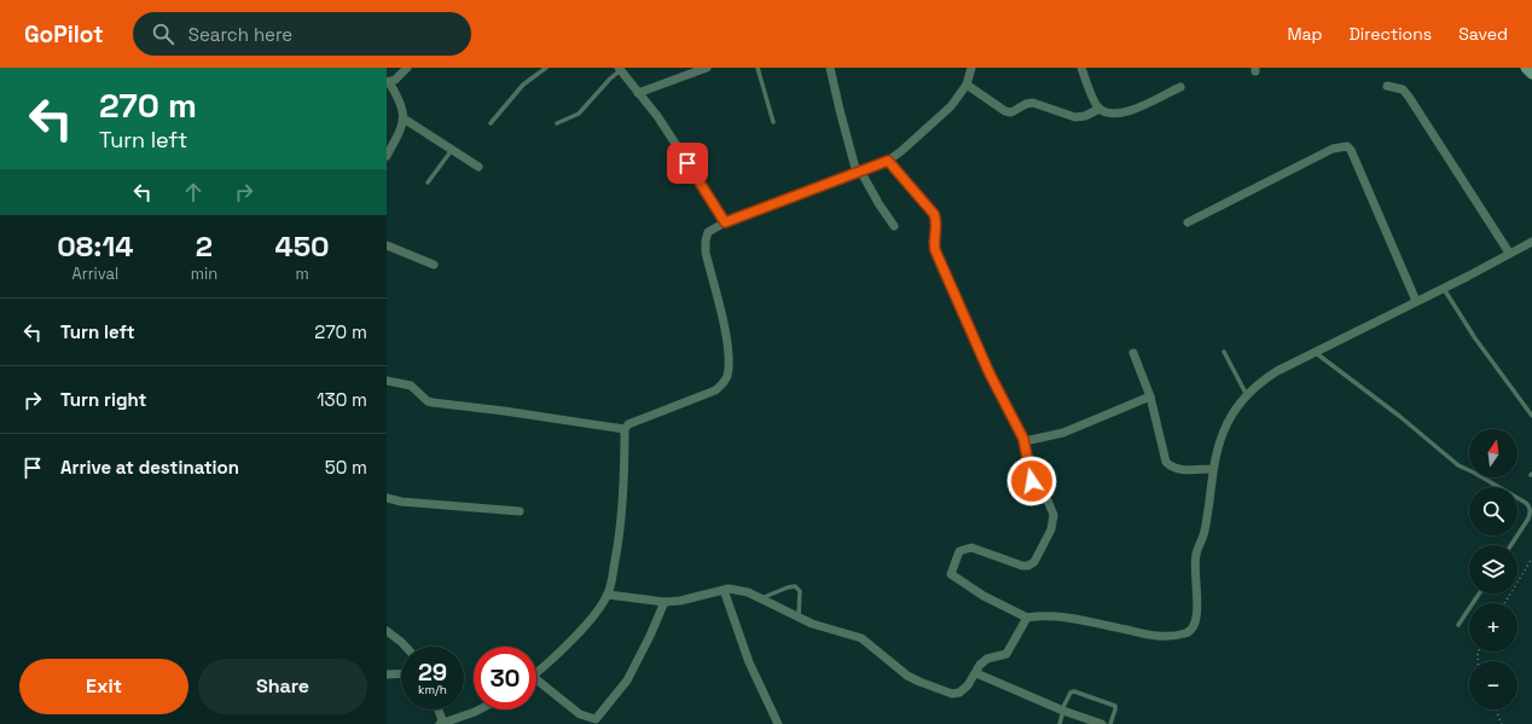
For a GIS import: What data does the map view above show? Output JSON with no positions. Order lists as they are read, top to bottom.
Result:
{
  "north": "top",
  "page": {
    "header": "GoPilot",
    "search": "Search here",
    "nav": ["Map", "Directions", "Saved"],
    "turn": ["270 m", "Turn left"],
    "eta": [
      "08:14",
      "Arrival",
      "2",
      "min",
      "450",
      "m"
    ],
    "list": [
      {
        "name": "Turn left",
        "value": "270 m"
      },
      {
        "name": "Turn right",
        "value": "130 m"
      },
      {
        "name": "Arrive at destination",
        "value": "50 m"
      }
    ],
    "map_buttons": ["+", "−"],
    "speed": "29 km/h",
    "limit": "30",
    "buttons": ["Exit", "Share"]
  }
}
